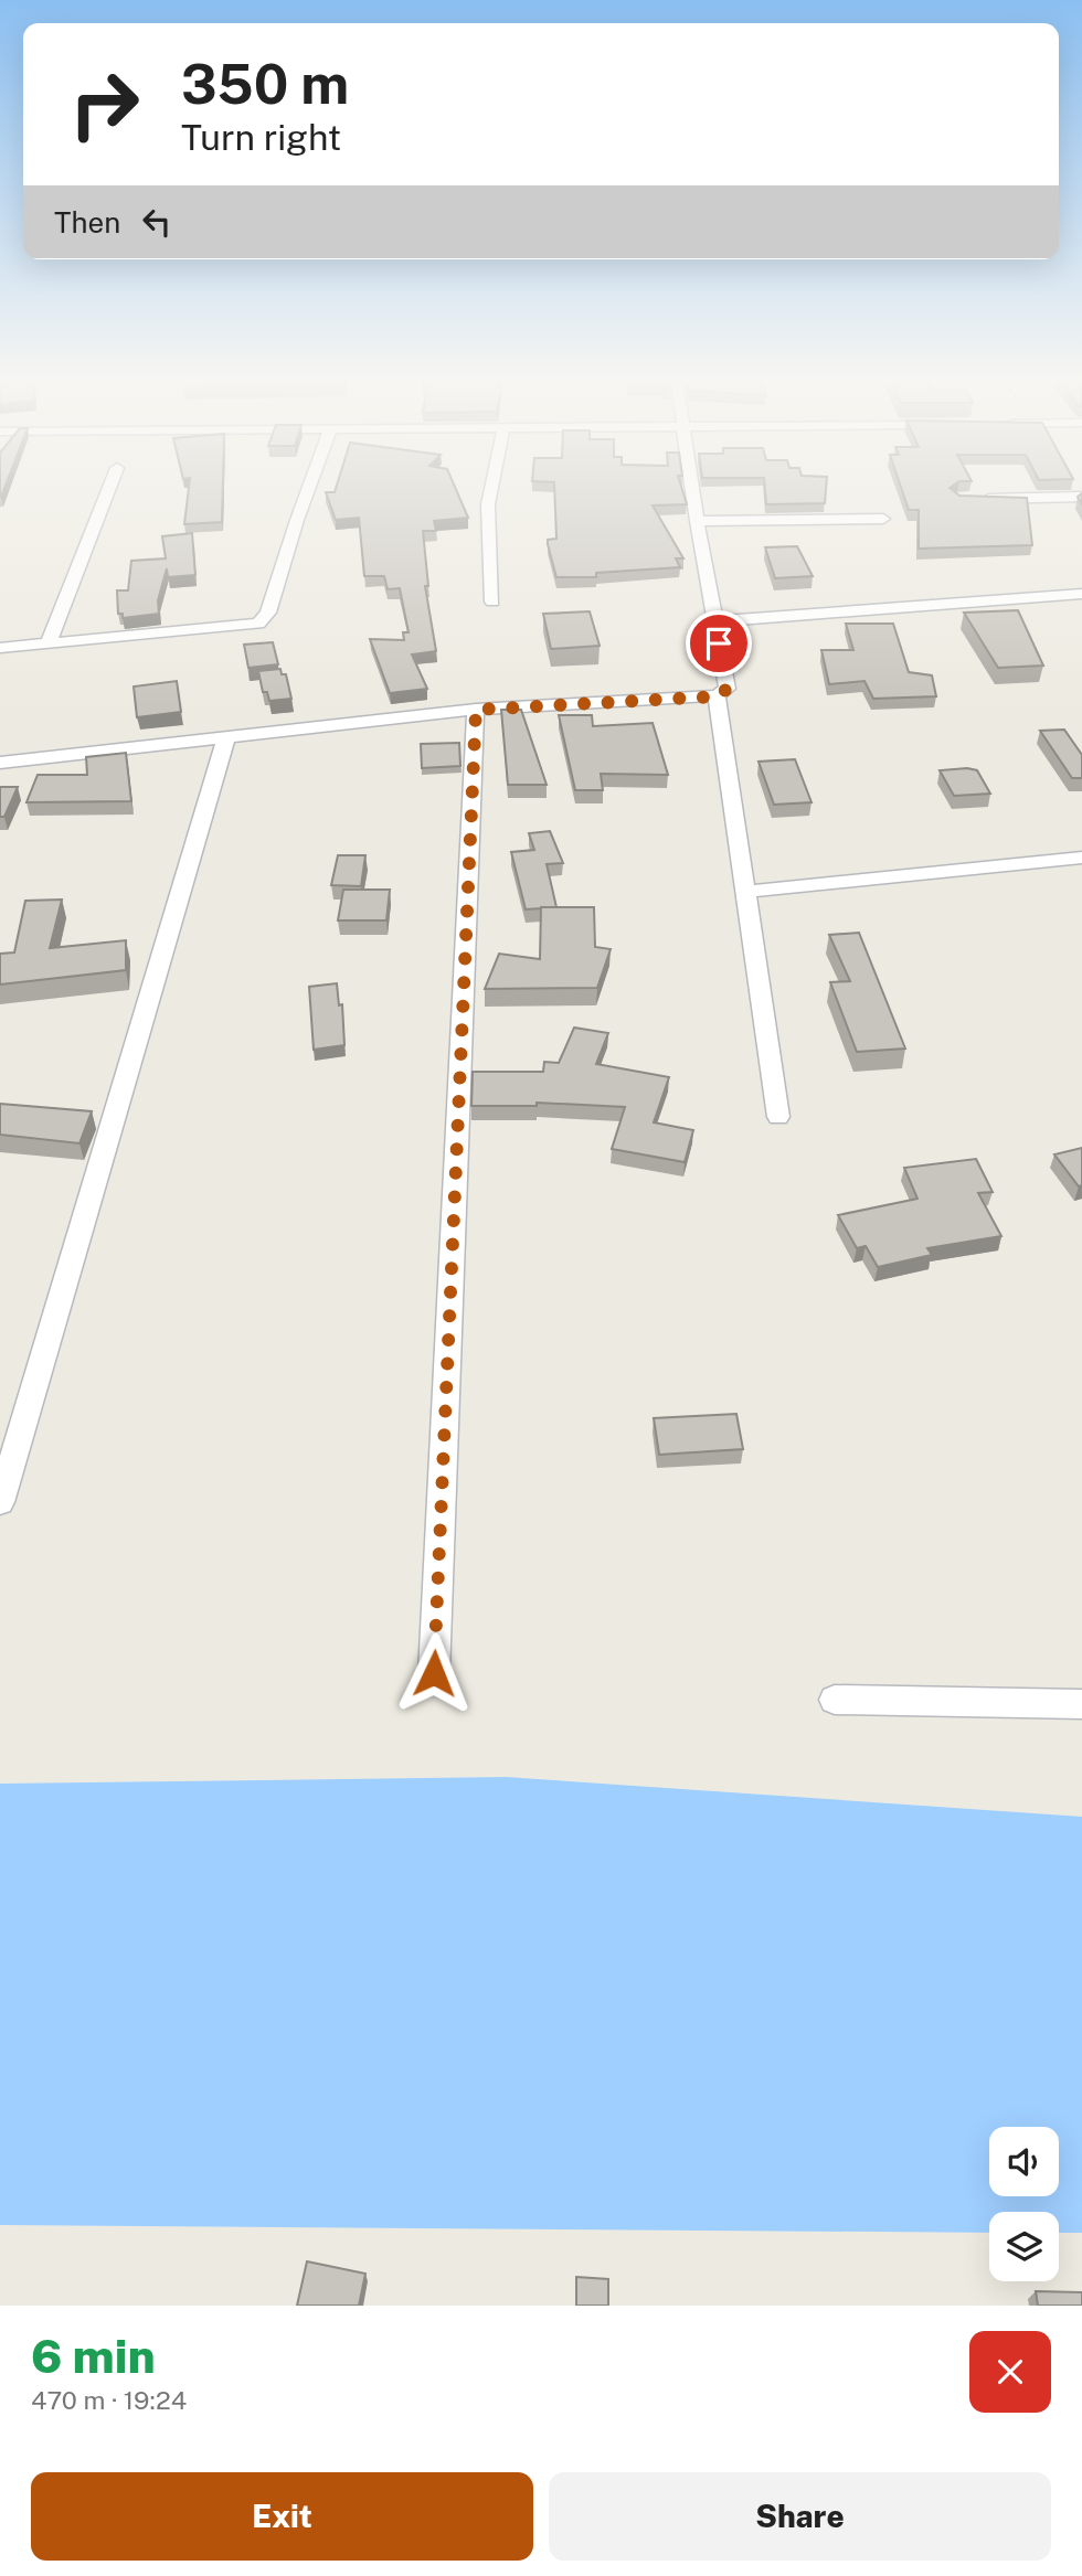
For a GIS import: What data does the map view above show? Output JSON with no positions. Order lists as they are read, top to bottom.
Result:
{
  "page": {
    "turn": ["350 m", "Turn right"],
    "then": "Then",
    "heading": ["6 min", "470 m · 19:24"],
    "buttons": ["Exit", "Share"]
  }
}
